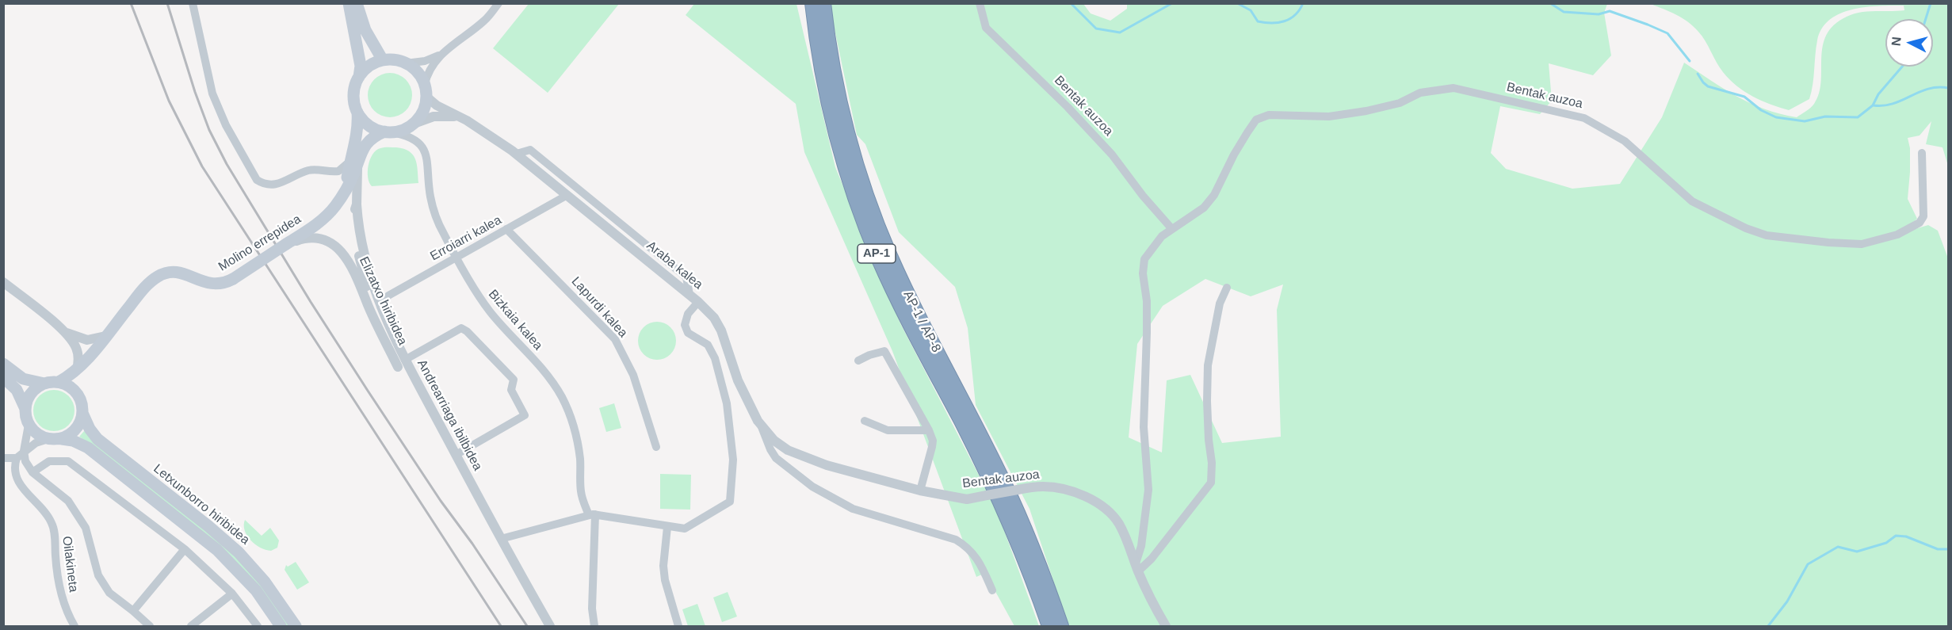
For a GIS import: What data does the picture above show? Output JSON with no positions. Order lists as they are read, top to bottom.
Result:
{
  "streets": {
    "highway": ["AP-1", "AP-1 / AP-8"],
    "main road": ["Molino errepidea", "Elizatxo hiribidea", "Letxunborro hiribidea"],
    "street": [
      "Bentak auzoa",
      "Erroiarri kalea",
      "Araba kalea",
      "Lapurdi kalea",
      "Bizkaia kalea",
      "Andrearriaga ibilbidea",
      "Oilakineta"
    ]
  },
  "crossings": [
    ["Bentak auzoa", "Araba kalea"],
    ["Erroiarri kalea", "Araba kalea"],
    ["Erroiarri kalea", "Lapurdi kalea"],
    ["Erroiarri kalea", "Bizkaia kalea"],
    ["Erroiarri kalea", "Andrearriaga ibilbidea"],
    ["Molino errepidea", "Elizatxo hiribidea"],
    ["Araba kalea", "Elizatxo hiribidea"],
    ["Araba kalea", "Bizkaia kalea"],
    ["Elizatxo hiribidea", "Bizkaia kalea"],
    ["Elizatxo hiribidea", "Andrearriaga ibilbidea"]
  ],
  "north": "left"
}
